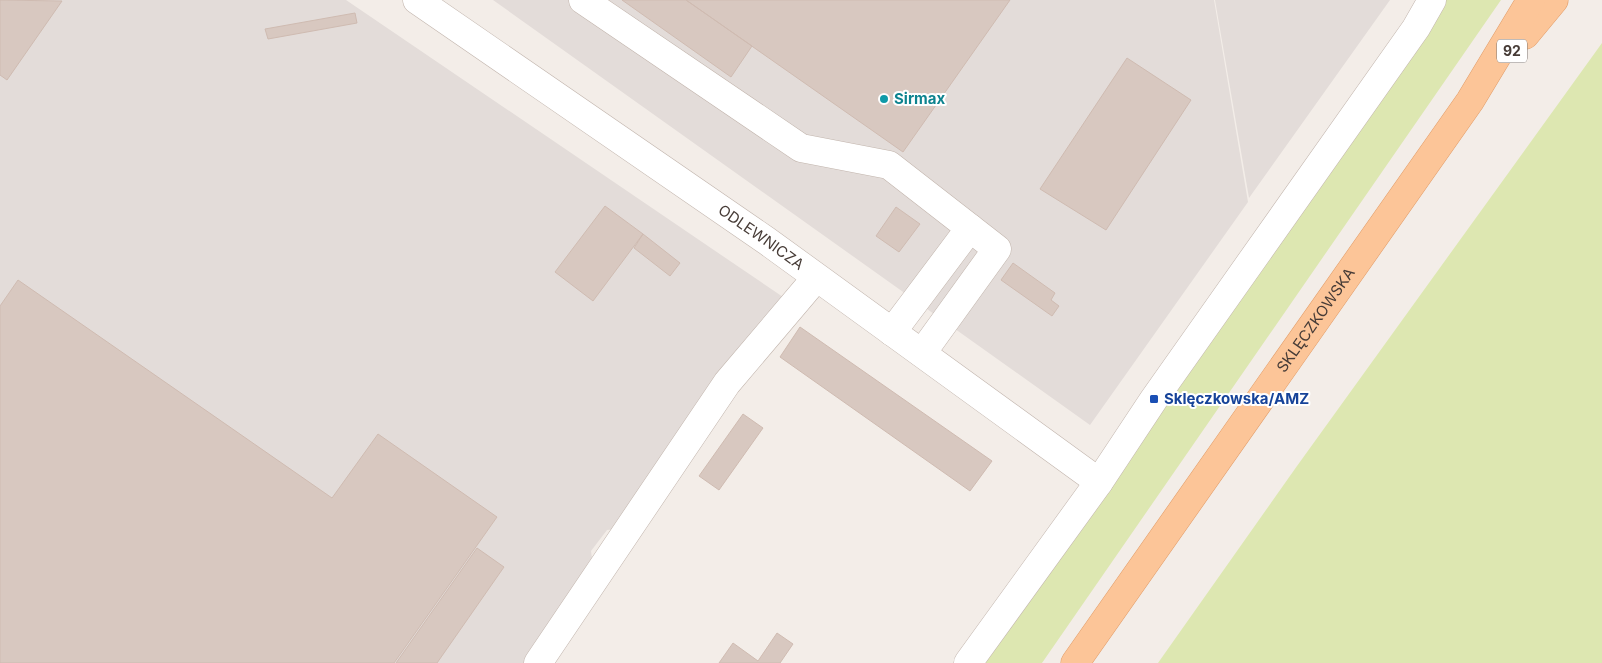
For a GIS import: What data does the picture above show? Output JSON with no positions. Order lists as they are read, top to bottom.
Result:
{
  "streets": {
    "main road": ["92", "SKLĘCZKOWSKA"],
    "street": ["ODLEWNICZA"]
  },
  "places": {
    "other": ["Sirmax"],
    "transit": ["Sklęczkowska/AMZ"]
  }
}
